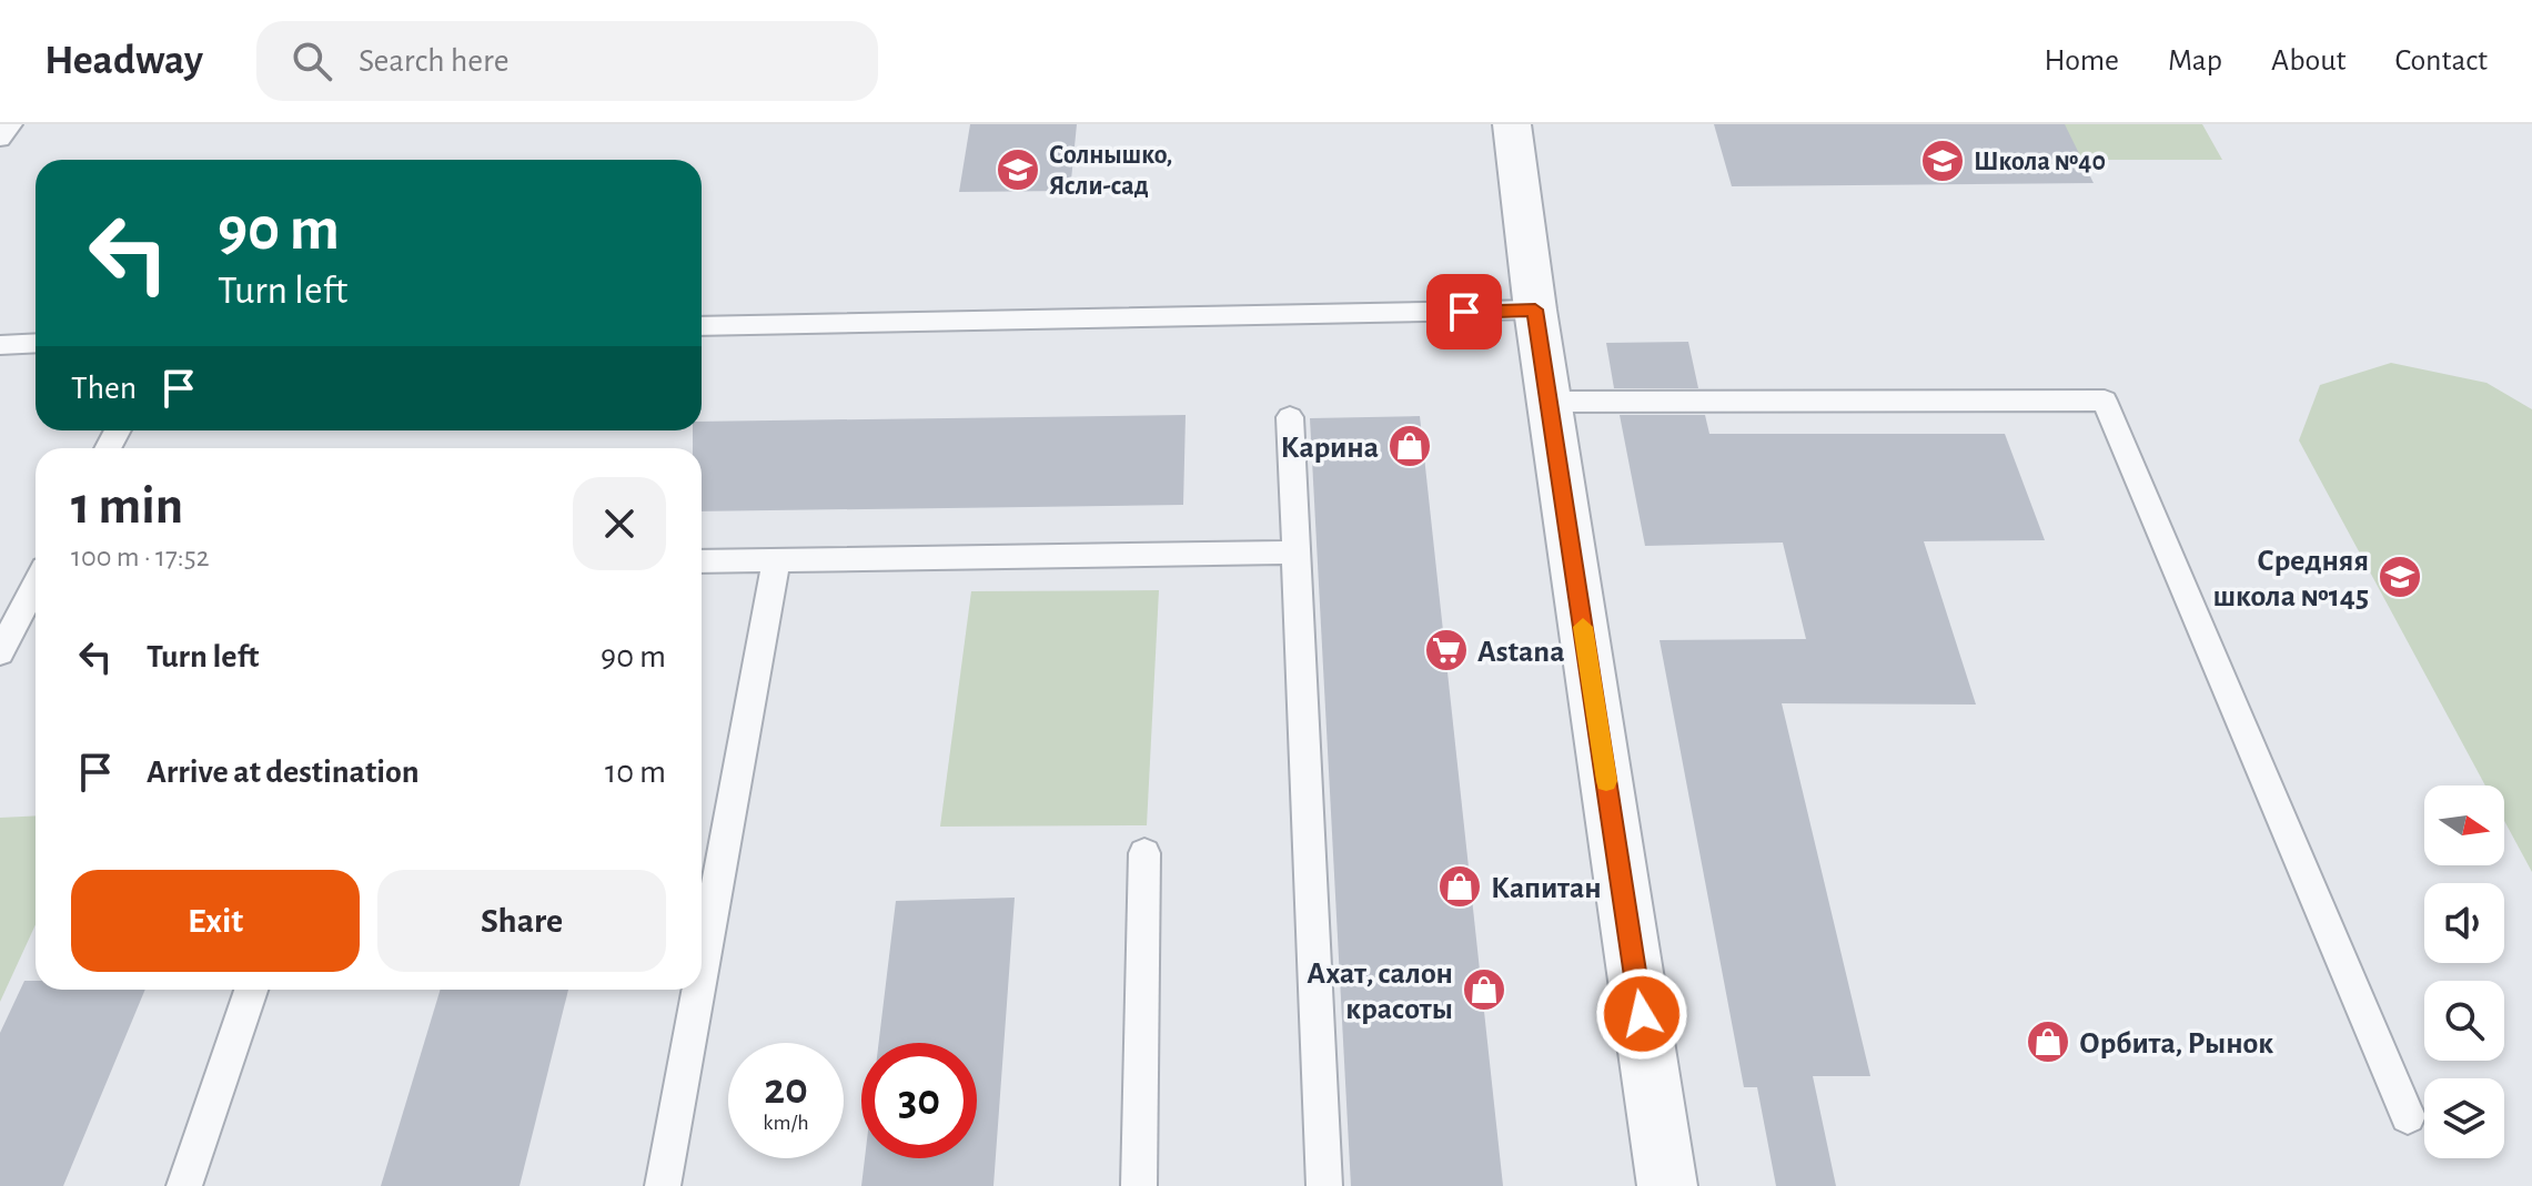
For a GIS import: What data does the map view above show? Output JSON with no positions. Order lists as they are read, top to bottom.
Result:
{
  "places": {
    "school or university": ["Школа №40", "Солнышко, Ясли-сад", "Средняя школа №145"],
    "shop": [
      "Карина",
      "Капитан",
      "Ахат, салон красоты",
      "Орбита, Рынок"
    ],
    "supermarket": ["Astana"]
  },
  "north": "right",
  "page": {
    "header": "Headway",
    "search": "Search here",
    "nav": [
      "Home",
      "Map",
      "About",
      "Contact"
    ],
    "turn": ["90 m", "Turn left"],
    "then": "Then",
    "heading": ["1 min", "100 m · 17:52"],
    "list": [
      {
        "name": "Turn left",
        "value": "90 m"
      },
      {
        "name": "Arrive at destination",
        "value": "10 m"
      }
    ],
    "buttons": ["Exit", "Share"],
    "speed": "20 km/h",
    "limit": "30"
  }
}
